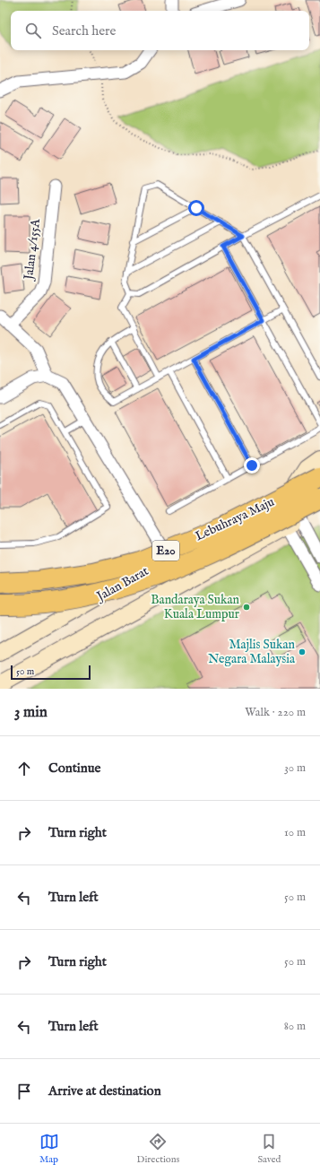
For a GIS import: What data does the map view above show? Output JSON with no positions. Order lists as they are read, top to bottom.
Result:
{
  "streets": {
    "highway": ["Lebuhraya Maju", "E20"],
    "main road": ["Jalan Barat"],
    "street": ["Jalan 4/155A"]
  },
  "places": ["Bandaraya Sukan Kuala Lumpur", "Majlis Sukan Negara Malaysia"],
  "scale_bar": "50 m",
  "page": {
    "search": "Search here",
    "scale": "50 m",
    "heading": ["3 min", "Walk · 220 m"],
    "list": [
      ["Continue", "30 m"],
      ["Turn right", "10 m"],
      ["Turn left", "50 m"],
      ["Turn right", "50 m"],
      ["Turn left", "80 m"],
      "Arrive at destination"
    ],
    "nav": ["Map", "Directions", "Saved"]
  }
}
